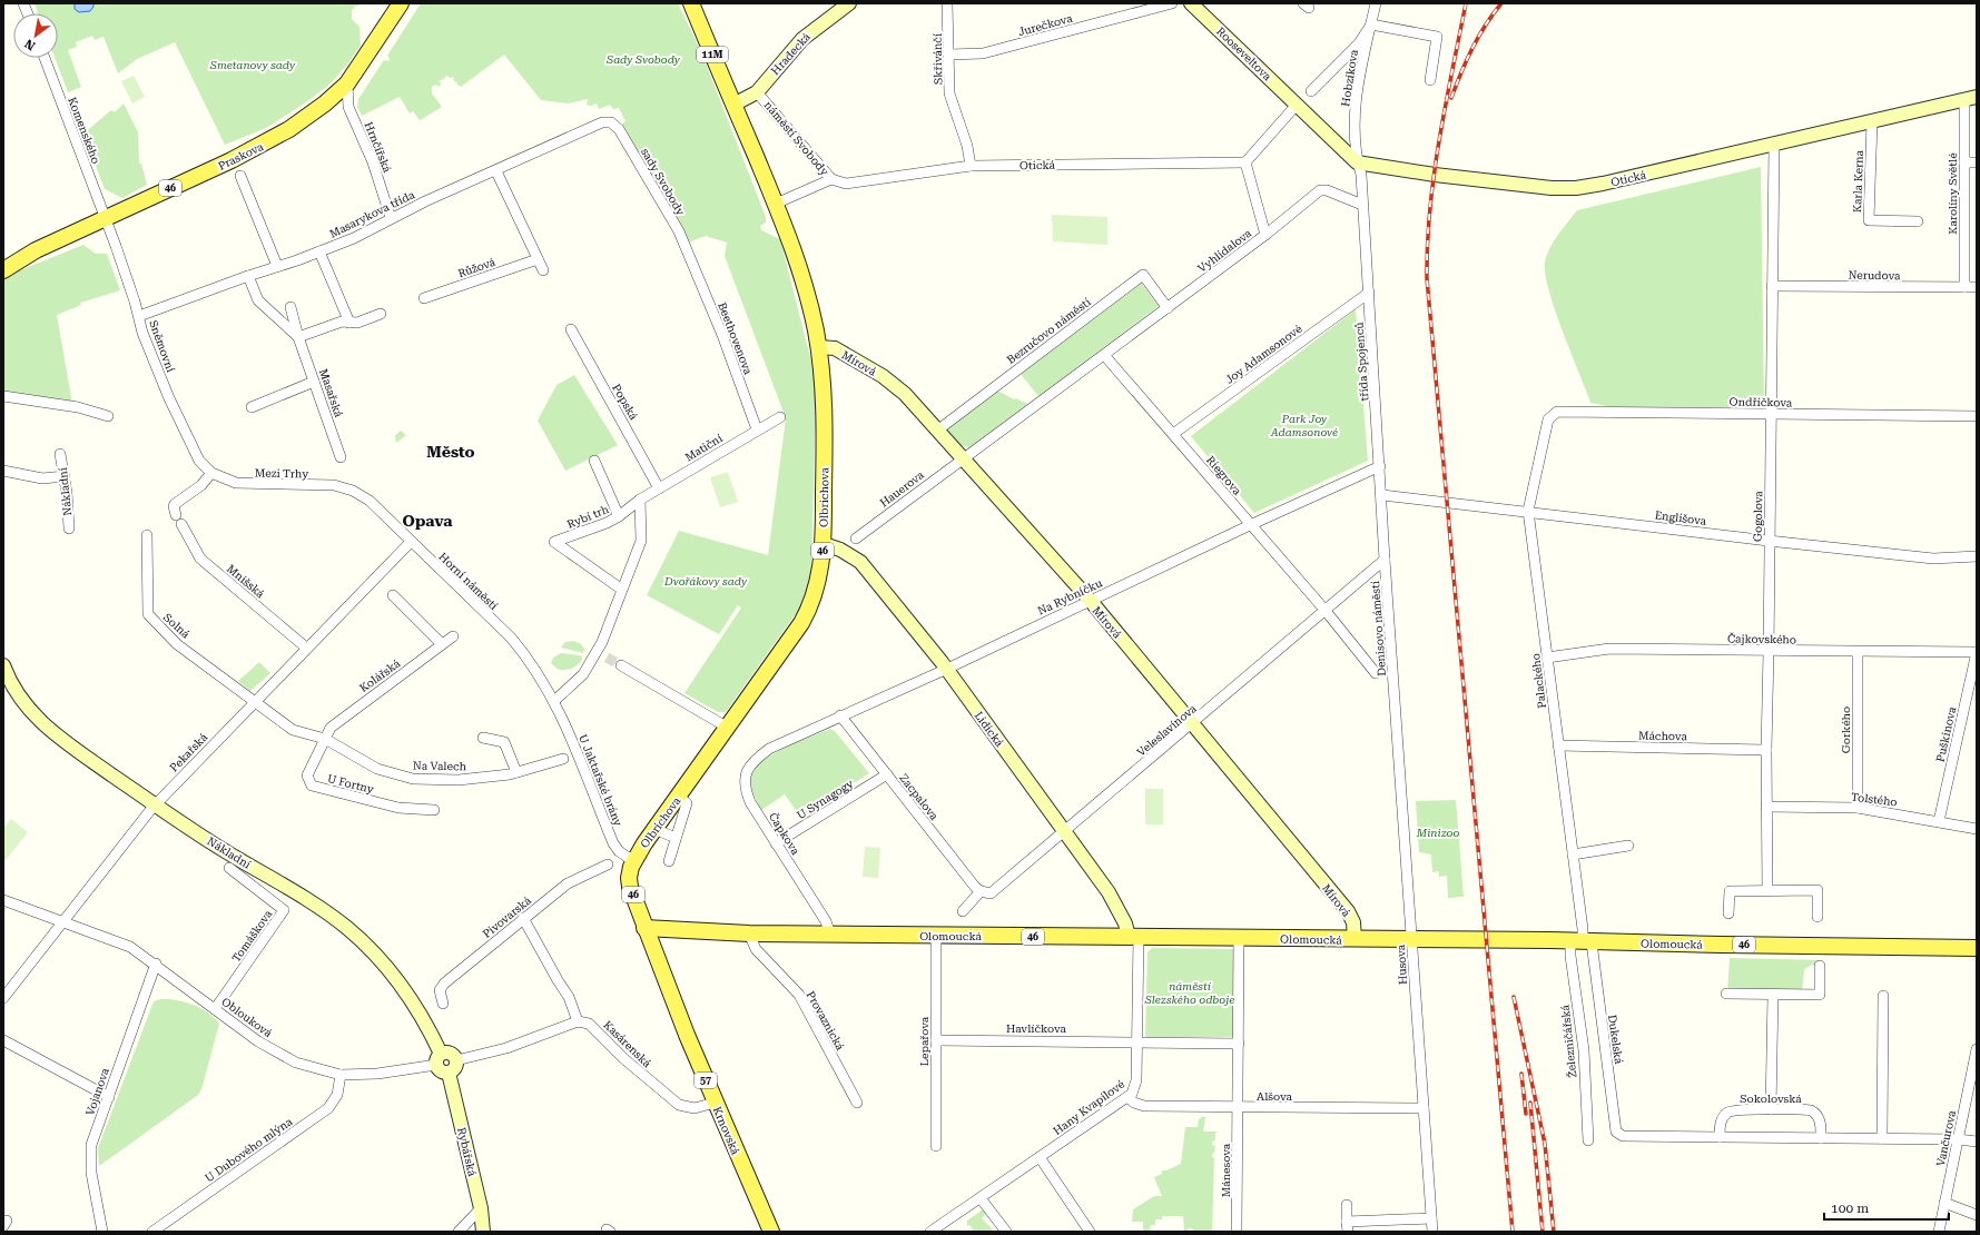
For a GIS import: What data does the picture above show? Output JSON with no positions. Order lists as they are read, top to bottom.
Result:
{
  "streets": {
    "main road": [
      "11M",
      "Praskova",
      "46",
      "Olbrichova",
      "Olomoucká",
      "57",
      "Krnovská"
    ],
    "street": [
      "Jurečkova",
      "Hradecká",
      "Rooseveltova",
      "Skřivánčí",
      "Hobzíkova",
      "Komenského",
      "náměstí Svobody",
      "Hrnčířská",
      "Otická",
      "sady Svobody",
      "Karla Kerna",
      "Karolíny Světlé",
      "Masarykova třída",
      "Vyhlídalova",
      "Růžová",
      "Nerudova",
      "Bezručovo náměstí",
      "Beethovenova",
      "Sněmovní",
      "Joy Adamsonové",
      "třída Spojenců",
      "Mírová",
      "Masařská",
      "Popská",
      "Ondříčkova",
      "Matiční",
      "Mezi Trhy",
      "Riegrova",
      "Hauerova",
      "Nákladní",
      "Rybí trh",
      "Gogolova",
      "Englišova",
      "Mnišská",
      "Horní náměstí",
      "Na Rybníčku",
      "Solná",
      "Denisovo náměstí",
      "Čajkovského",
      "Kolářská",
      "Palackého",
      "Lidická",
      "Veleslavínova",
      "Gorkého",
      "Puškinova",
      "Máchova",
      "Pekařská",
      "Na Valech",
      "U Jaktařské brány",
      "U Fortny",
      "Zacpalova",
      "U Synagogy",
      "Tolstého",
      "Čapkova",
      "Pivovarská",
      "Tomáškova",
      "Husova",
      "Oblouková",
      "Provaznická",
      "Havlíčkova",
      "Dukelská",
      "Lepařova",
      "Železničářská",
      "Kasárenská",
      "Vojanova",
      "Alšova",
      "Sokolovská",
      "Hany Kvapilové",
      "Vančurova",
      "U Dubového mlýna",
      "Rybářská",
      "Mánesova"
    ]
  },
  "crossings": [
    ["Jurečkova", "Skřivánčí"],
    ["Hradecká", "11M"],
    ["Hradecká", "náměstí Svobody"],
    ["11M", "náměstí Svobody"],
    ["11M", "Olbrichova"],
    ["Skřivánčí", "Otická"],
    ["Hobzíkova", "Otická"],
    ["Hobzíkova", "třída Spojenců"],
    ["Komenského", "Praskova"],
    ["Komenského", "Sněmovní"],
    ["náměstí Svobody", "Otická"],
    ["náměstí Svobody", "Olbrichova"],
    ["Hrnčířská", "Praskova"],
    ["Hrnčířská", "Masarykova třída"],
    ["Praskova", "Sněmovní"],
    ["Otická", "Karla Kerna"],
    ["Otická", "Karolíny Světlé"],
    ["Otická", "třída Spojenců"],
    ["Otická", "Gogolova"],
    ["sady Svobody", "Masarykova třída"],
    ["sady Svobody", "Beethovenova"],
    ["46", "Olbrichova"],
    ["46", "U Jaktařské brány"],
    ["46", "Olomoucká"],
    ["46", "Krnovská"],
    ["Karolíny Světlé", "Nerudova"],
    ["Masarykova třída", "Sněmovní"],
    ["Masarykova třída", "Masařská"],
    ["Vyhlídalova", "Bezručovo náměstí"],
    ["Vyhlídalova", "třída Spojenců"],
    ["Vyhlídalova", "Riegrova"],
    ["Nerudova", "Gogolova"],
    ["Bezručovo náměstí", "Mírová"],
    ["Beethovenova", "Matiční"],
    ["Sněmovní", "Mezi Trhy"],
    ["Sněmovní", "Mnišská"],
    ["Joy Adamsonové", "třída Spojenců"],
    ["Joy Adamsonové", "Riegrova"],
    ["třída Spojenců", "Englišova"],
    ["třída Spojenců", "Na Rybníčku"],
    ["třída Spojenců", "Denisovo náměstí"],
    ["třída Spojenců", "Veleslavínova"],
    ["Mírová", "Hauerova"],
    ["Mírová", "Olbrichova"],
    ["Mírová", "Na Rybníčku"],
    ["Mírová", "Veleslavínova"],
    ["Mírová", "Olomoucká"],
    ["Popská", "Matiční"],
    ["Ondříčkova", "Gogolova"],
    ["Ondříčkova", "Palackého"],
    ["Matiční", "Rybí trh"],
    ["Mezi Trhy", "Mnišská"],
    ["Mezi Trhy", "Horní náměstí"],
    ["Riegrova", "Na Rybníčku"],
    ["Riegrova", "Veleslavínova"],
    ["Nákladní", "Pekařská"],
    ["Nákladní", "Oblouková"],
    ["Olbrichova", "Lidická"],
    ["Olbrichova", "U Jaktařské brány"],
    ["Gogolova", "Englišova"],
    ["Gogolova", "Čajkovského"],
    ["Gogolova", "Máchova"],
    ["Gogolova", "Tolstého"],
    ["Englišova", "Palackého"],
    ["Mnišská", "Pekařská"],
    ["Horní náměstí", "Pekařská"],
    ["Horní náměstí", "U Jaktařské brány"],
    ["Na Rybníčku", "Lidická"],
    ["Na Rybníčku", "Zacpalova"],
    ["Na Rybníčku", "Čapkova"],
    ["Solná", "Pekařská"],
    ["Solná", "Na Valech"],
    ["Denisovo náměstí", "Veleslavínova"],
    ["Denisovo náměstí", "Husova"],
    ["Čajkovského", "Palackého"],
    ["Čajkovského", "Gorkého"],
    ["Čajkovského", "Puškinova"],
    ["Kolářská", "Na Valech"],
    ["Kolářská", "U Fortny"],
    ["Palackého", "Máchova"],
    ["Palackého", "Olomoucká"],
    ["Palackého", "Dukelská"],
    ["Palackého", "Železničářská"],
    ["Lidická", "Veleslavínova"],
    ["Lidická", "Olomoucká"],
    ["Lidická", "Hany Kvapilové"],
    ["Veleslavínova", "Zacpalova"],
    ["Gorkého", "Tolstého"],
    ["Puškinova", "Tolstého"],
    ["Pekařská", "Na Valech"],
    ["Pekařská", "Oblouková"],
    ["Na Valech", "U Fortny"],
    ["Zacpalova", "U Synagogy"],
    ["U Synagogy", "Čapkova"],
    ["Čapkova", "Olomoucká"],
    ["Tomáškova", "Oblouková"],
    ["Olomoucká", "Husova"],
    ["Olomoucká", "Provaznická"],
    ["Olomoucká", "Dukelská"],
    ["Olomoucká", "Lepařova"],
    ["Olomoucká", "Železničářská"],
    ["Olomoucká", "Hany Kvapilové"],
    ["Olomoucká", "Krnovská"],
    ["Husova", "Alšova"],
    ["Oblouková", "Vojanova"],
    ["Oblouková", "U Dubového mlýna"],
    ["Havlíčkova", "Lepařova"],
    ["Havlíčkova", "Hany Kvapilové"],
    ["Dukelská", "Železničářská"],
    ["Dukelská", "Sokolovská"],
    ["Kasárenská", "Krnovská"],
    ["Alšova", "Hany Kvapilové"],
    ["Alšova", "Mánesova"]
  ],
  "districts": ["Město", "Opava"],
  "parks": [
    "Sady Svobody",
    "Smetanovy sady",
    "Park Joy Adamsonové",
    "Dvořákovy sady",
    "Minizoo",
    "náměstí Slezského odboje"
  ],
  "scale_bar": "100 m",
  "north": "bottom left"
}
